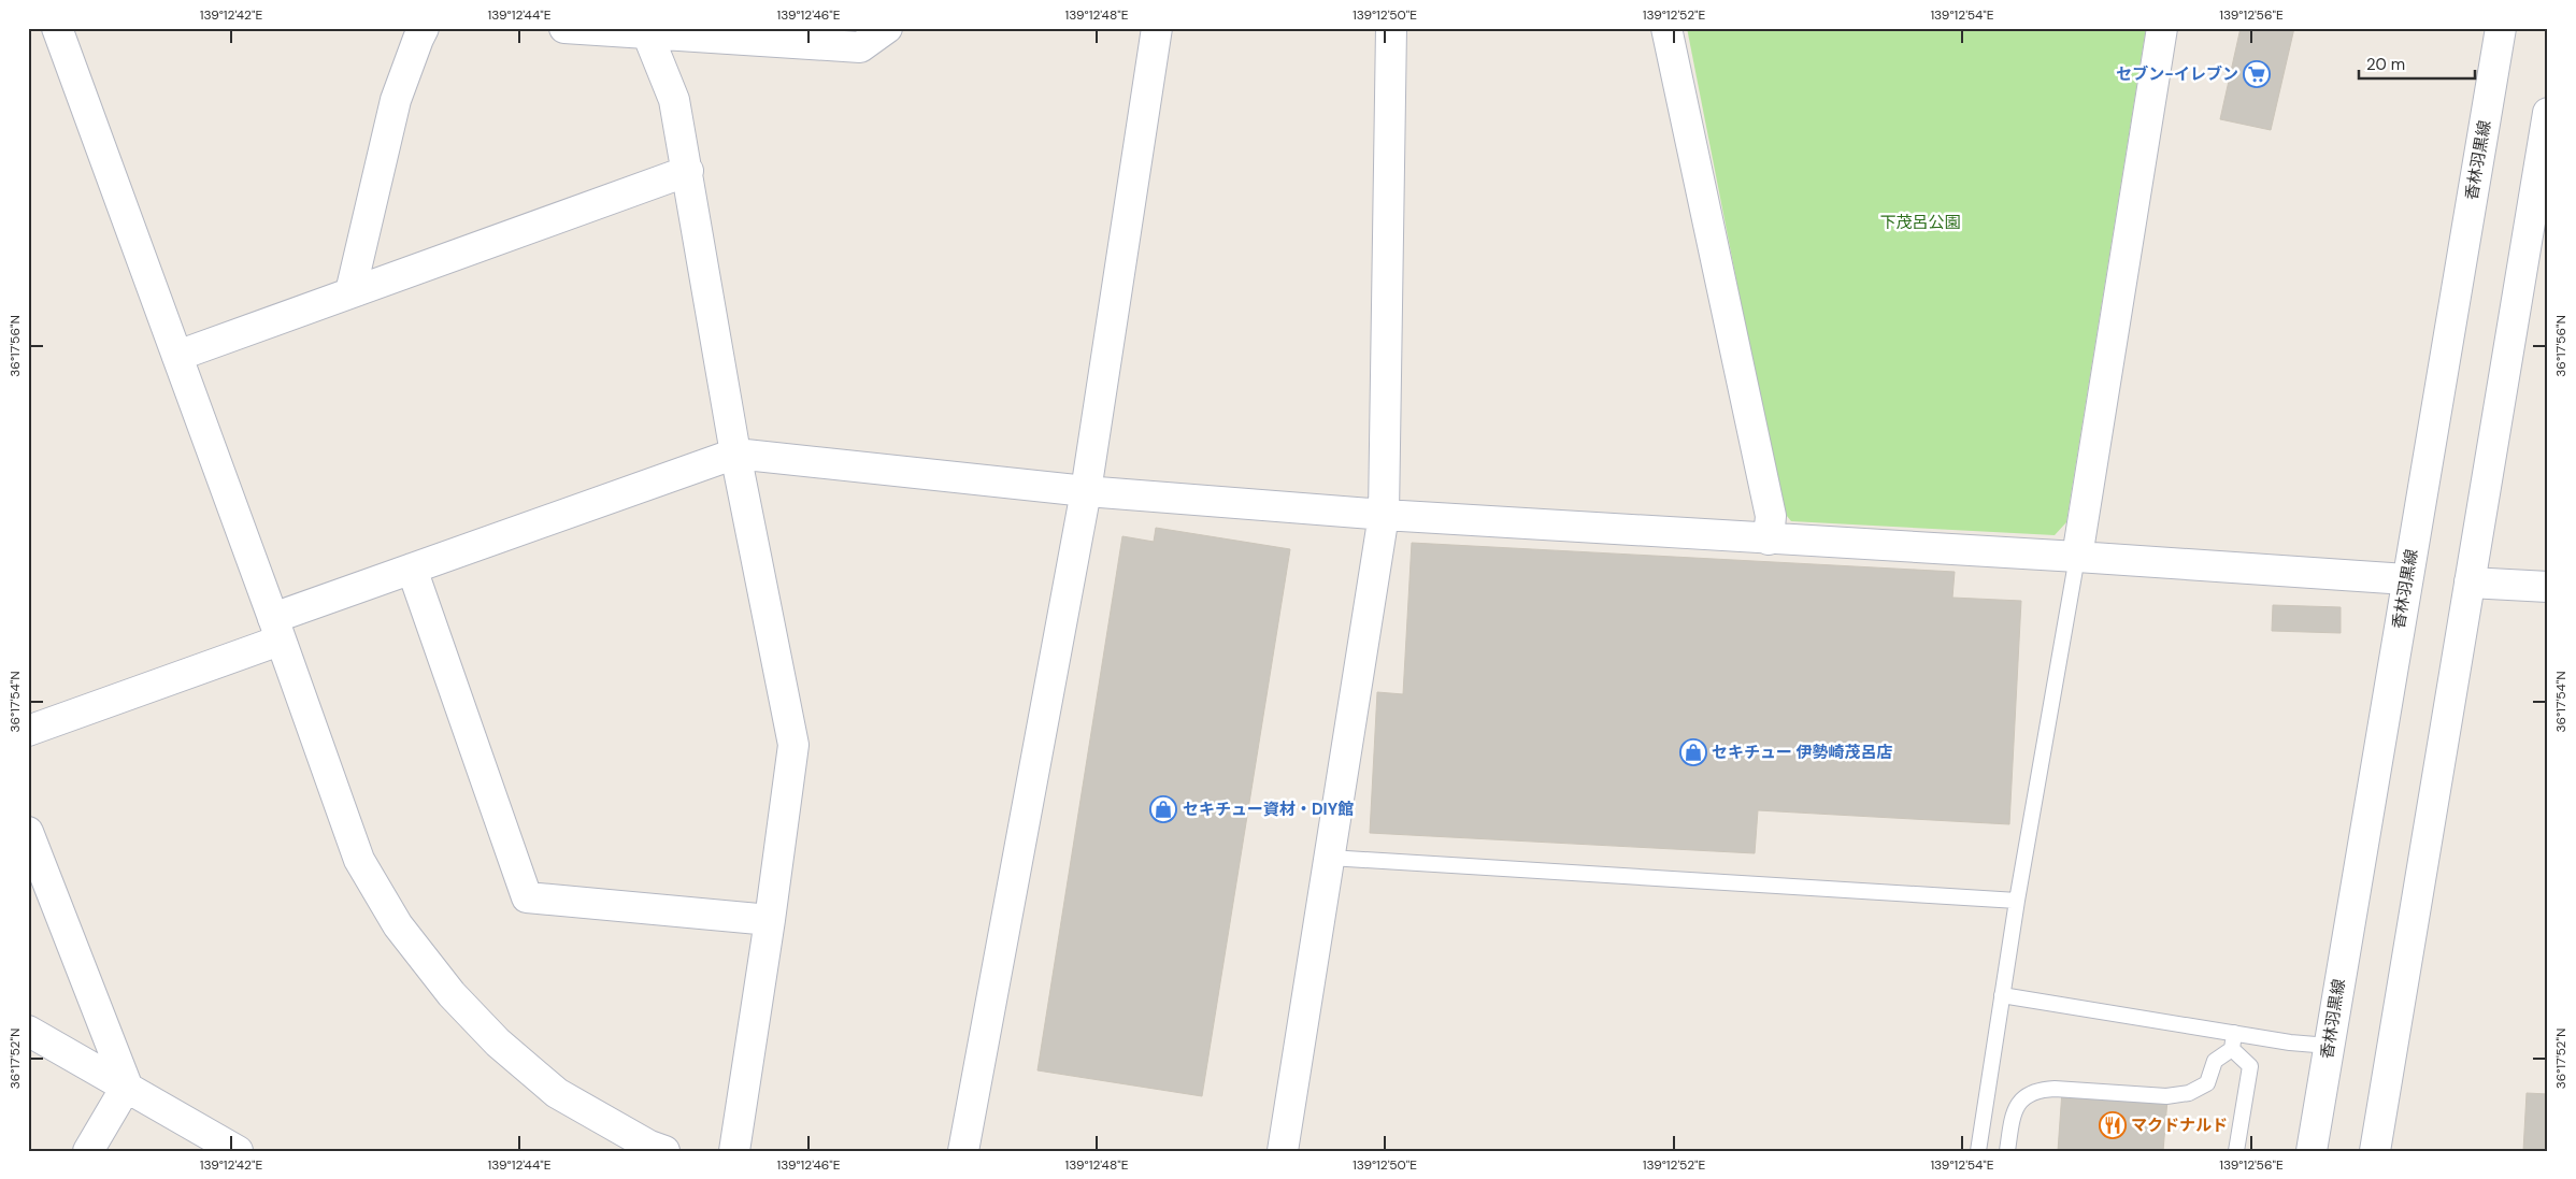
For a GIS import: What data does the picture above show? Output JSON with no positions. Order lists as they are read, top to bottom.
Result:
{
  "streets": {
    "street": ["香林羽黒線"]
  },
  "parks": ["下茂呂公園"],
  "places": {
    "supermarket": ["セブン-イレブン"],
    "shop": ["セキチュー 伊勢崎茂呂店", "セキチュー資材・DIY館"],
    "restaurant": ["マクドナルド"]
  },
  "scale_bar": "20 m",
  "coordinates": [
    "139°12'42\"E",
    "139°12'44\"E",
    "139°12'46\"E",
    "139°12'48\"E",
    "139°12'50\"E",
    "139°12'52\"E",
    "139°12'54\"E",
    "139°12'56\"E",
    "36°17'56\"N",
    "36°17'54\"N",
    "36°17'52\"N"
  ]
}
